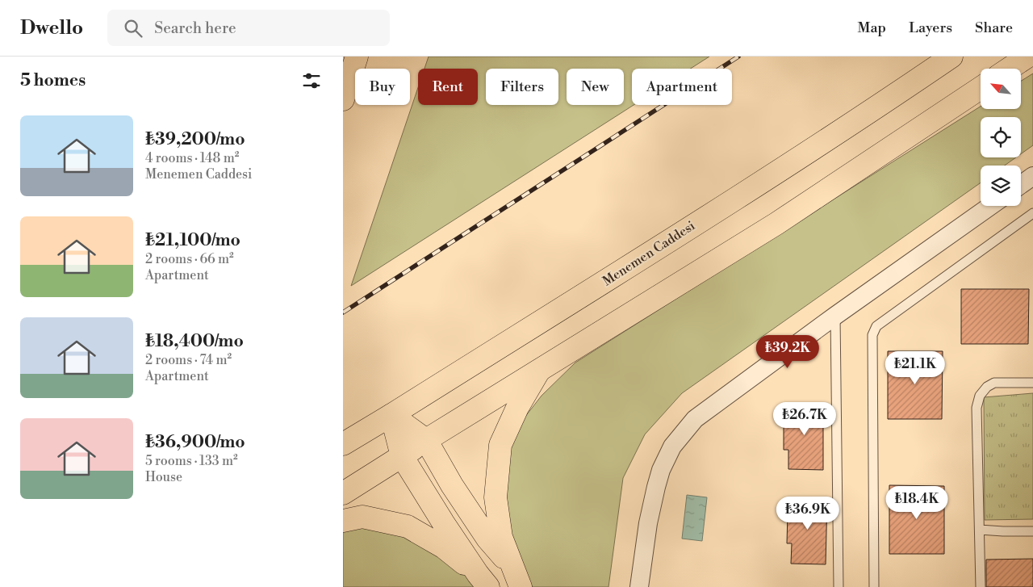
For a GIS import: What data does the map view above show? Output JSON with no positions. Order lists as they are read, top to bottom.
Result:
{
  "streets": {
    "main road": ["Menemen Caddesi"]
  },
  "north": "top left",
  "page": {
    "header": "Dwello",
    "search": "Search here",
    "nav": ["Map", "Layers", "Share"],
    "heading": "5 homes",
    "chip": [
      "Buy",
      "Rent",
      "Filters",
      "New",
      "Apartment"
    ],
    "list": [
      {
        "name": "₺39,200/mo",
        "note": "4 rooms · 148 m² · Menemen Caddesi"
      },
      {
        "name": "₺21,100/mo",
        "note": "2 rooms · 66 m² · Apartment"
      },
      {
        "name": "₺18,400/mo",
        "note": "2 rooms · 74 m² · Apartment"
      },
      {
        "name": "₺36,900/mo",
        "note": "5 rooms · 133 m² · House"
      }
    ],
    "price": [
      "₺39.2K",
      "₺21.1K",
      "₺26.7K",
      "₺18.4K",
      "₺36.9K"
    ]
  }
}
